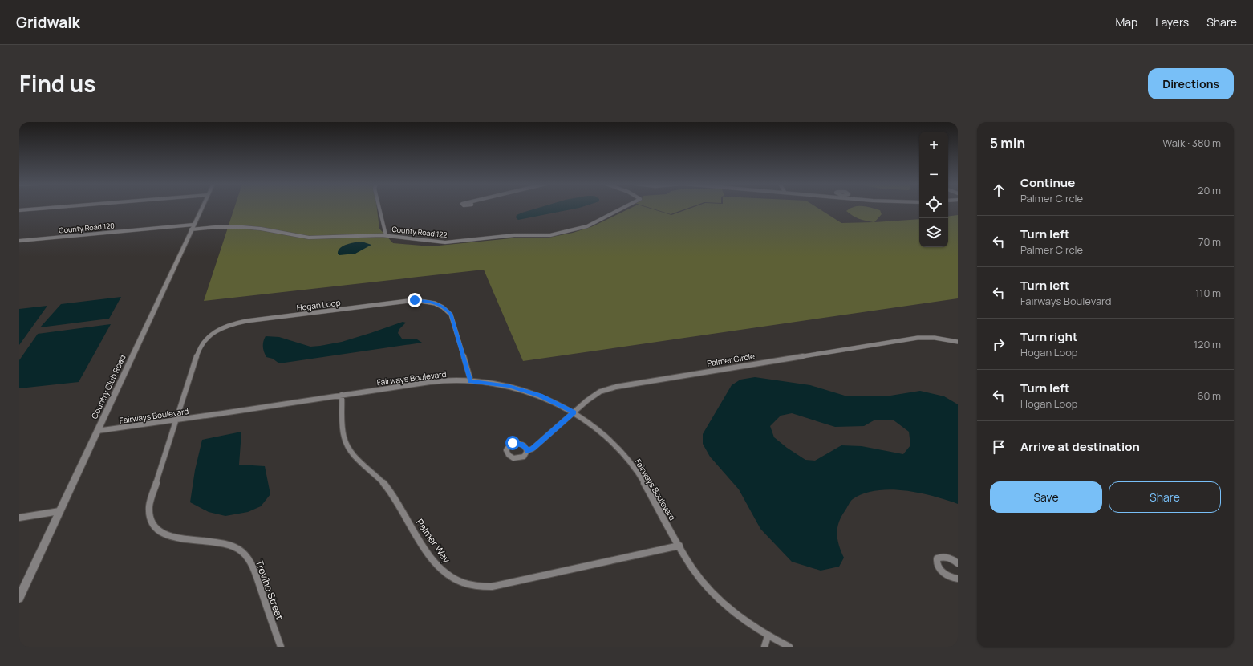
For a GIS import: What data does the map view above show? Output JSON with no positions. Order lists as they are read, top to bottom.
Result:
{
  "streets": {
    "street": [
      "County Road 120",
      "County Road 122",
      "Hogan Loop",
      "Palmer Circle",
      "Fairways Boulevard",
      "Country Club Road",
      "Palmer Way",
      "Treviho Street"
    ]
  },
  "crossings": [
    ["County Road 120", "County Road 122"],
    ["County Road 120", "Country Club Road"],
    ["County Road 122", "Country Club Road"],
    ["Hogan Loop", "Fairways Boulevard"],
    ["Hogan Loop", "Treviho Street"],
    ["Palmer Circle", "Fairways Boulevard"],
    ["Fairways Boulevard", "Country Club Road"],
    ["Fairways Boulevard", "Palmer Way"],
    ["Fairways Boulevard", "Treviho Street"]
  ],
  "page": {
    "header": "Gridwalk",
    "nav": ["Map", "Layers", "Share"],
    "title": "Find us",
    "buttons": [
      "Directions",
      ["Save", "Share"]
    ],
    "heading": ["5 min", "Walk · 380 m"],
    "map_buttons": ["+", "−"],
    "list": [
      ["Continue", "Palmer Circle", "20 m"],
      ["Turn left", "Palmer Circle", "70 m"],
      ["Turn left", "Fairways Boulevard", "110 m"],
      ["Turn right", "Hogan Loop", "120 m"],
      ["Turn left", "Hogan Loop", "60 m"],
      "Arrive at destination"
    ]
  }
}
